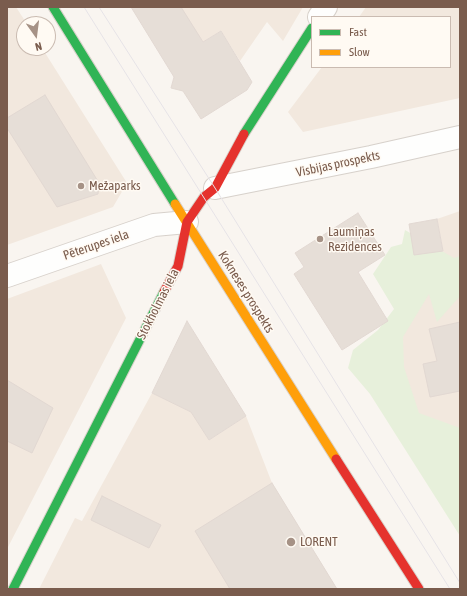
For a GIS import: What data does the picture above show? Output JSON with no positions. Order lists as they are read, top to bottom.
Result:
{
  "streets": {
    "street": [
      "Visbijas prospekts",
      "Pēterupes iela",
      "Kokneses prospekts",
      "Stokholmas iela"
    ]
  },
  "crossings": [
    ["Visbijas prospekts", "Stokholmas iela"],
    ["Pēterupes iela", "Kokneses prospekts"],
    ["Pēterupes iela", "Stokholmas iela"],
    ["Kokneses prospekts", "Stokholmas iela"]
  ],
  "places": ["Mežaparks", "Laumiņas Rezidences", "LORENT"],
  "legend": ["Fast", "Slow"],
  "north": "bottom"
}
